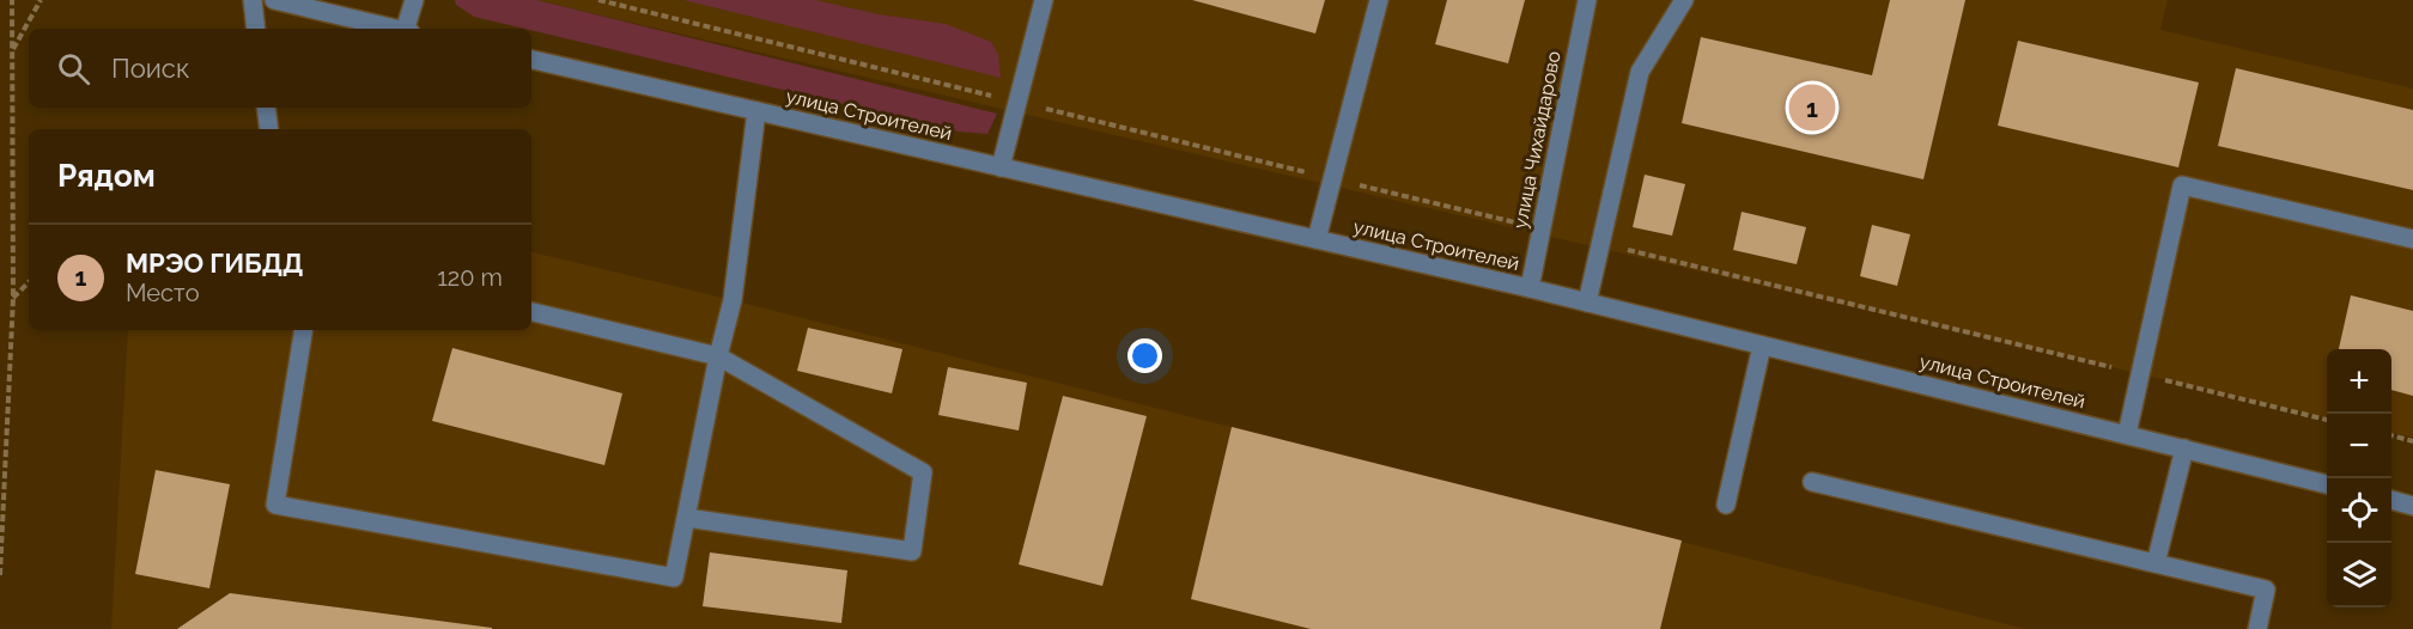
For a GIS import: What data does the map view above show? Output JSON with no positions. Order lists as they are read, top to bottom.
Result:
{
  "streets": {
    "street": ["улица Строителей", "улица Чихайдарово"]
  },
  "crossings": [
    ["улица Строителей", "улица Чихайдарово"]
  ],
  "page": {
    "search": "Поиск",
    "pins": "1",
    "heading": "Рядом",
    "list": [
      {
        "mark": "1",
        "name": "МРЭО ГИБДД",
        "note": "Место",
        "value": "120 m"
      }
    ],
    "map_buttons": ["+", "−"]
  }
}
